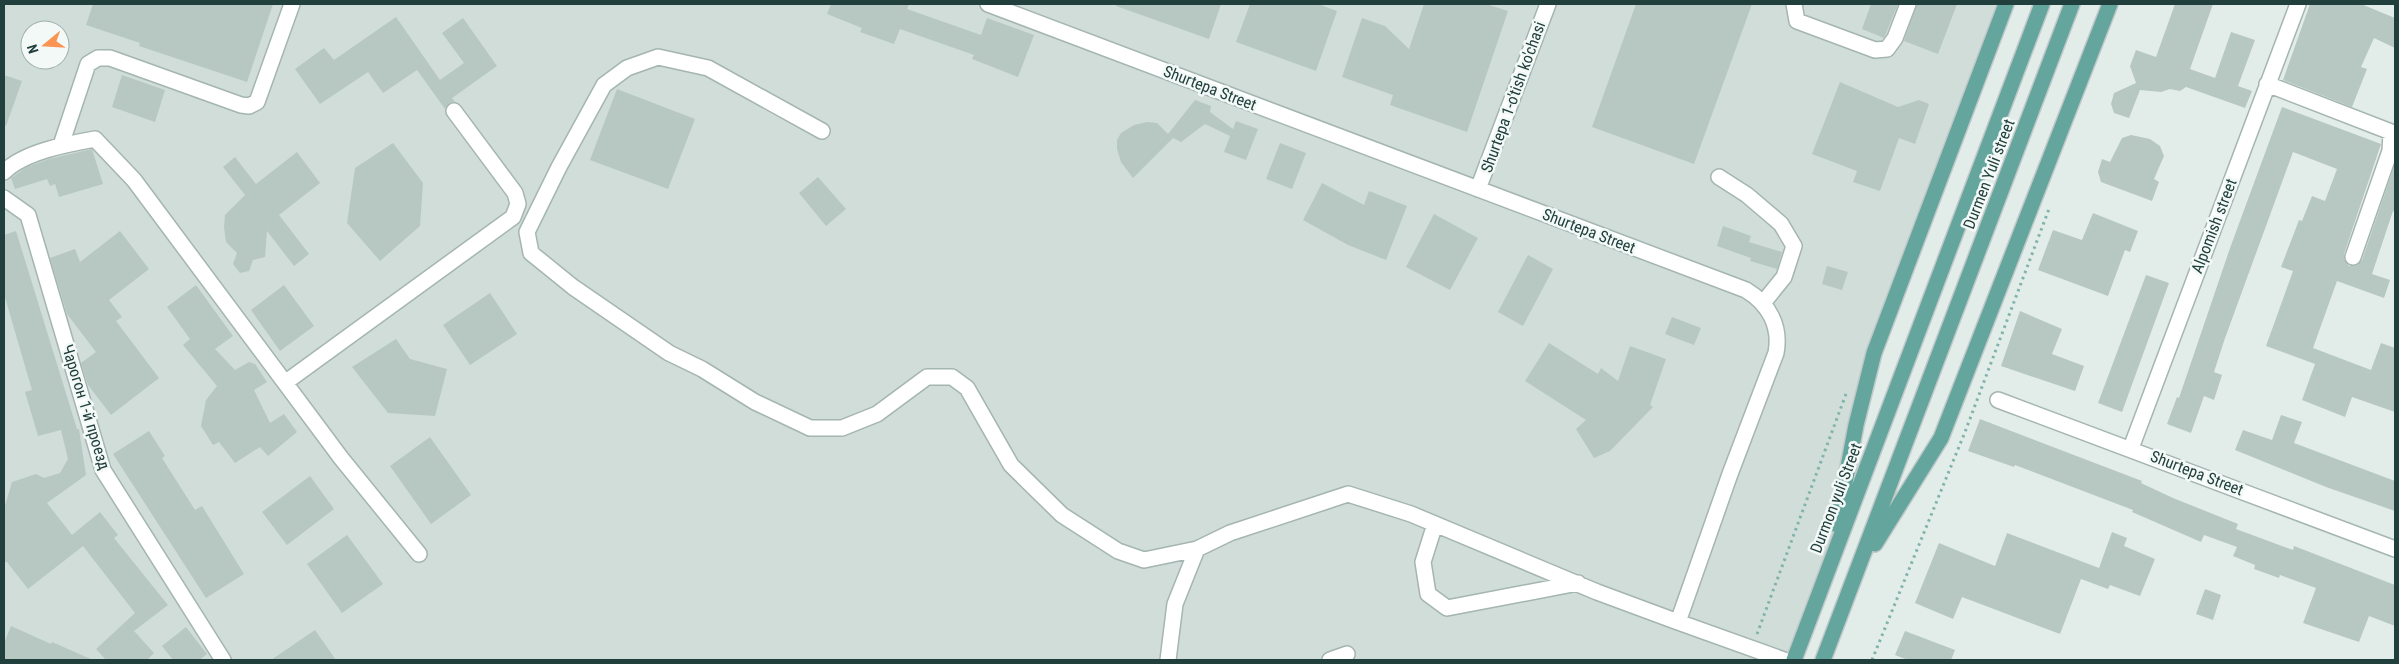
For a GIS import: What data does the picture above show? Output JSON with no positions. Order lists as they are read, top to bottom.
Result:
{
  "streets": {
    "main road": ["Durmon yuli Street"],
    "street": [
      "Shurtepa Street",
      "Shurtepa 1-o'tish ko'chasi",
      "Alpomish street",
      "Чарогон 1-й проезд"
    ]
  },
  "crossings": [
    ["Shurtepa Street", "Shurtepa 1-o'tish ko'chasi"],
    ["Shurtepa Street", "Alpomish street"]
  ],
  "north": "left"
}
